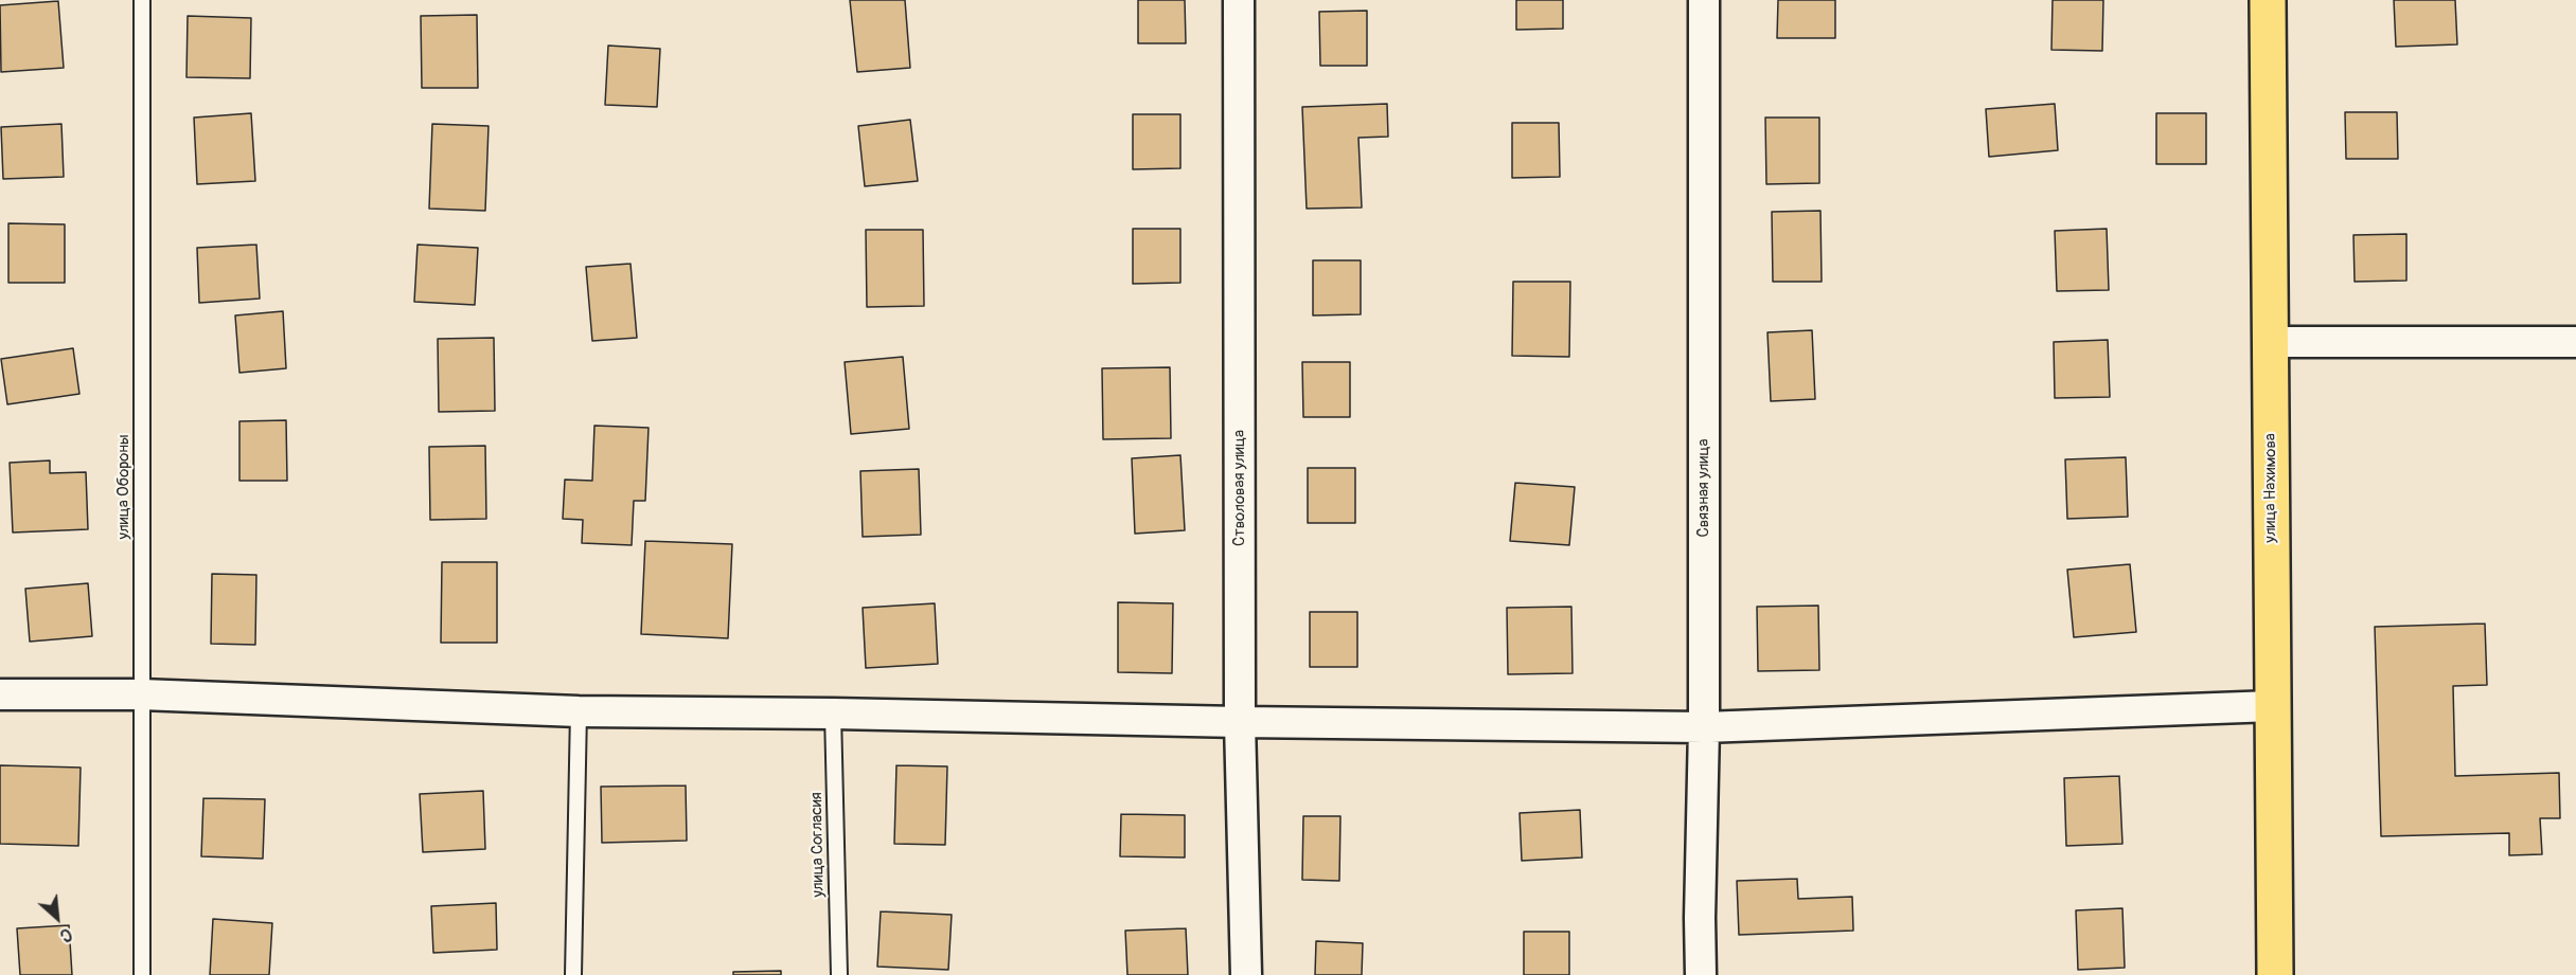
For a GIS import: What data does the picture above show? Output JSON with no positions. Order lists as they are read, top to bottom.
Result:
{
  "streets": {
    "main road": ["улица Нахимова"],
    "street": ["Стволовая улица", "Связная улица"],
    "lane": ["улица Обороны", "улица Согласия"]
  },
  "north": "bottom right"
}
